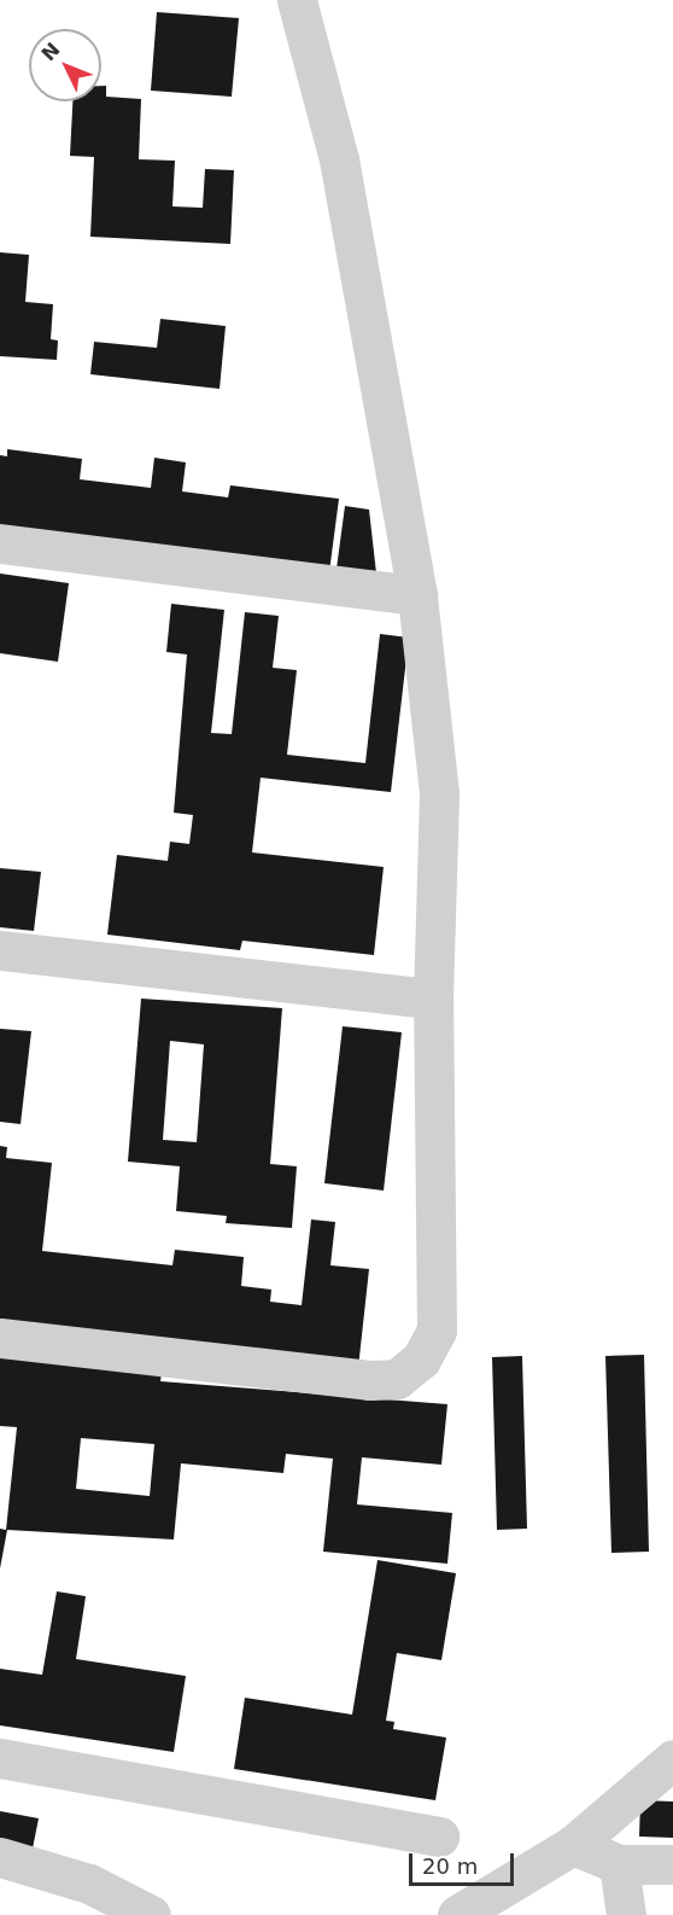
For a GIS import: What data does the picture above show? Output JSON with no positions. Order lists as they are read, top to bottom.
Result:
{
  "scale_bar": "20 m",
  "north": "top left"
}
